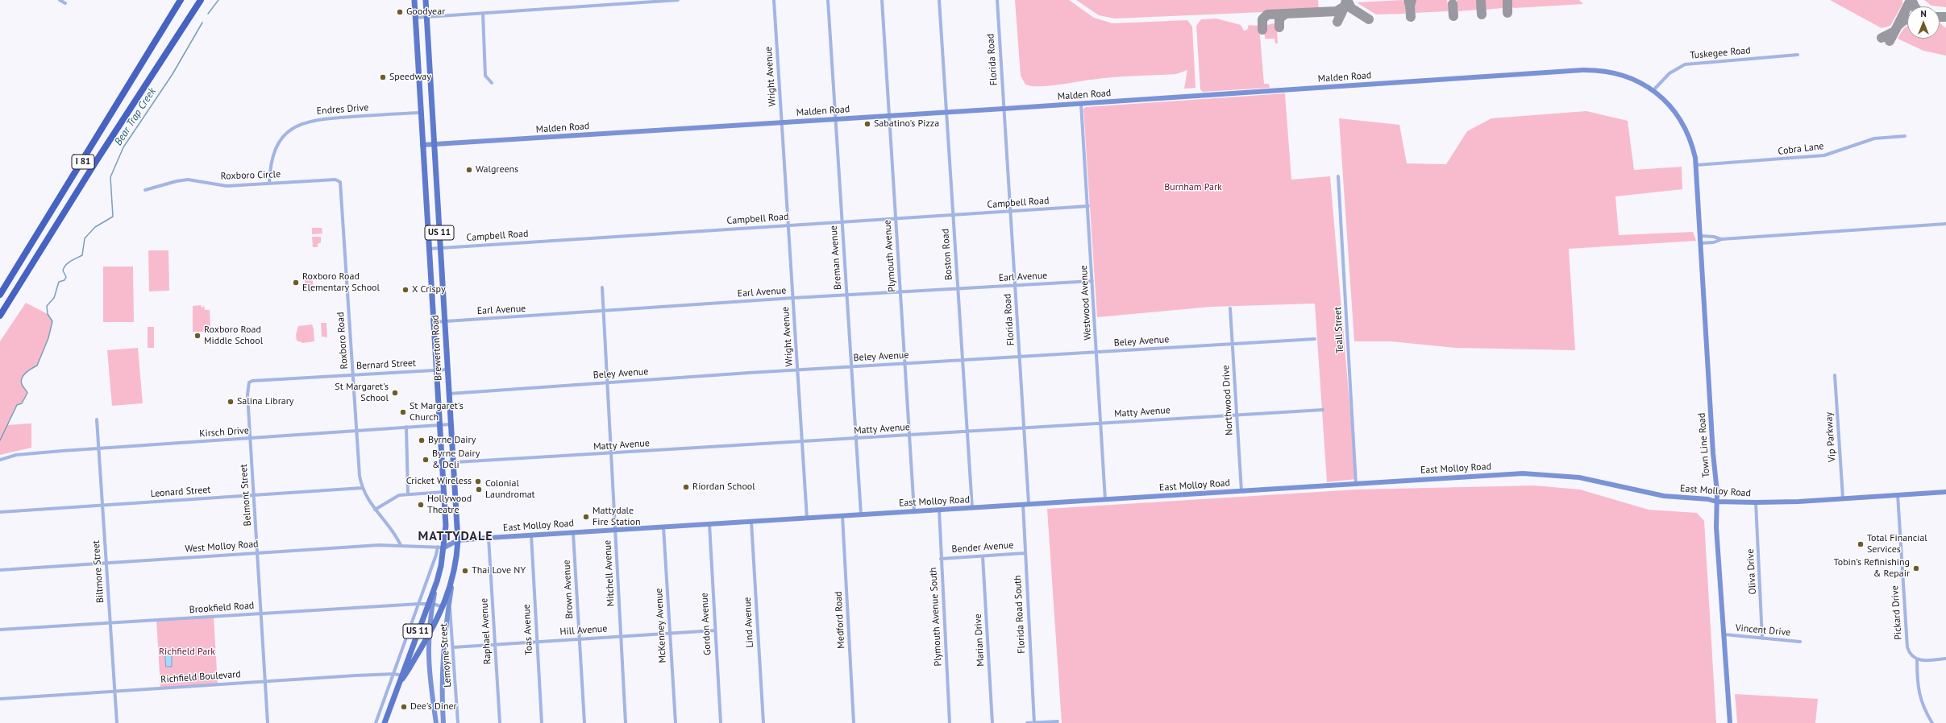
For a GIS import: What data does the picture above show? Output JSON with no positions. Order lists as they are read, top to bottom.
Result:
{
  "streets": {
    "highway": ["I 81"],
    "main road": ["US 11", "Brewerton Road"],
    "street": [
      "Tuskegee Road",
      "Florida Road",
      "Wright Avenue",
      "Malden Road",
      "Endres Drive",
      "Cobra Lane",
      "Roxboro Circle",
      "Campbell Road",
      "Boston Road",
      "Plymouth Avenue",
      "Breman Avenue",
      "Earl Avenue",
      "Westwood Avenue",
      "Teall Street",
      "Roxboro Road",
      "Beley Avenue",
      "Bernard Street",
      "Northwood Drive",
      "Matty Avenue",
      "Kirsch Drive",
      "Vip Parkway",
      "Town Line Road",
      "East Molloy Road",
      "Leonard Street",
      "Belmont Street",
      "West Molloy Road",
      "Bender Avenue",
      "Biltmore Street",
      "Oliva Drive",
      "Mitchell Avenue",
      "Brown Avenue",
      "Brookfield Road",
      "Pickard Drive",
      "Florida Road South",
      "Plymouth Avenue South",
      "Medford Road",
      "Lind Avenue",
      "Gordon Avenue",
      "McKenney Avenue",
      "Toas Avenue",
      "Hill Avenue",
      "Vincent Drive",
      "Raphael Avenue",
      "Marian Drive",
      "Lemoyne Street",
      "Richfield Boulevard"
    ]
  },
  "crossings": [
    ["Tuskegee Road", "Malden Road"],
    ["Florida Road", "Malden Road"],
    ["Florida Road", "Campbell Road"],
    ["Florida Road", "Earl Avenue"],
    ["Florida Road", "Beley Avenue"],
    ["Florida Road", "Matty Avenue"],
    ["Florida Road", "East Molloy Road"],
    ["Wright Avenue", "Malden Road"],
    ["Wright Avenue", "Campbell Road"],
    ["Wright Avenue", "Earl Avenue"],
    ["Wright Avenue", "Beley Avenue"],
    ["Wright Avenue", "Matty Avenue"],
    ["Wright Avenue", "East Molloy Road"],
    ["Malden Road", "Cobra Lane"],
    ["Malden Road", "Boston Road"],
    ["Malden Road", "Plymouth Avenue"],
    ["Malden Road", "Breman Avenue"],
    ["Malden Road", "Westwood Avenue"],
    ["Malden Road", "Brewerton Road"],
    ["Malden Road", "Town Line Road"],
    ["Endres Drive", "Roxboro Circle"],
    ["Endres Drive", "Brewerton Road"],
    ["Cobra Lane", "Town Line Road"],
    ["Roxboro Circle", "Roxboro Road"],
    ["Campbell Road", "Boston Road"],
    ["Campbell Road", "Plymouth Avenue"],
    ["Campbell Road", "Breman Avenue"],
    ["Campbell Road", "Westwood Avenue"],
    ["Campbell Road", "Brewerton Road"],
    ["Boston Road", "Earl Avenue"],
    ["Boston Road", "Beley Avenue"],
    ["Boston Road", "Matty Avenue"],
    ["Boston Road", "East Molloy Road"],
    ["Plymouth Avenue", "Earl Avenue"],
    ["Plymouth Avenue", "Beley Avenue"],
    ["Plymouth Avenue", "Matty Avenue"],
    ["Plymouth Avenue", "East Molloy Road"],
    ["Breman Avenue", "Earl Avenue"],
    ["Breman Avenue", "Beley Avenue"],
    ["Breman Avenue", "Matty Avenue"],
    ["Breman Avenue", "East Molloy Road"],
    ["Earl Avenue", "Westwood Avenue"],
    ["Earl Avenue", "Brewerton Road"],
    ["Earl Avenue", "Mitchell Avenue"],
    ["Westwood Avenue", "Beley Avenue"],
    ["Westwood Avenue", "Matty Avenue"],
    ["Westwood Avenue", "East Molloy Road"],
    ["Teall Street", "East Molloy Road"],
    ["Roxboro Road", "Bernard Street"],
    ["Roxboro Road", "Kirsch Drive"],
    ["Roxboro Road", "Leonard Street"],
    ["Roxboro Road", "West Molloy Road"],
    ["Beley Avenue", "Brewerton Road"],
    ["Beley Avenue", "Northwood Drive"],
    ["Beley Avenue", "Mitchell Avenue"],
    ["Brewerton Road", "Bernard Street"],
    ["Brewerton Road", "Matty Avenue"],
    ["Brewerton Road", "Kirsch Drive"],
    ["Brewerton Road", "East Molloy Road"],
    ["Brewerton Road", "West Molloy Road"],
    ["Brewerton Road", "Brookfield Road"],
    ["Brewerton Road", "Lemoyne Street"],
    ["Brewerton Road", "Richfield Boulevard"],
    ["Bernard Street", "Belmont Street"],
    ["Northwood Drive", "Matty Avenue"],
    ["Northwood Drive", "East Molloy Road"],
    ["Matty Avenue", "Mitchell Avenue"],
    ["Kirsch Drive", "Belmont Street"],
    ["Kirsch Drive", "Biltmore Street"],
    ["Vip Parkway", "East Molloy Road"],
    ["Town Line Road", "East Molloy Road"],
    ["Town Line Road", "Vincent Drive"],
    ["East Molloy Road", "West Molloy Road"],
    ["East Molloy Road", "Oliva Drive"],
    ["East Molloy Road", "Mitchell Avenue"],
    ["East Molloy Road", "Brown Avenue"],
    ["East Molloy Road", "Pickard Drive"],
    ["East Molloy Road", "Florida Road South"],
    ["East Molloy Road", "Plymouth Avenue South"],
    ["East Molloy Road", "Medford Road"],
    ["East Molloy Road", "Lind Avenue"],
    ["East Molloy Road", "Gordon Avenue"],
    ["East Molloy Road", "McKenney Avenue"],
    ["East Molloy Road", "Toas Avenue"],
    ["East Molloy Road", "Raphael Avenue"],
    ["Leonard Street", "Belmont Street"],
    ["Leonard Street", "Biltmore Street"],
    ["Belmont Street", "West Molloy Road"],
    ["Belmont Street", "Brookfield Road"],
    ["Belmont Street", "Richfield Boulevard"],
    ["West Molloy Road", "Biltmore Street"],
    ["Bender Avenue", "Florida Road South"],
    ["Bender Avenue", "Plymouth Avenue South"],
    ["Bender Avenue", "Marian Drive"],
    ["Biltmore Street", "Brookfield Road"],
    ["Biltmore Street", "Richfield Boulevard"],
    ["Oliva Drive", "Vincent Drive"],
    ["Mitchell Avenue", "Hill Avenue"],
    ["Brown Avenue", "Hill Avenue"],
    ["Brookfield Road", "Lemoyne Street"],
    ["Gordon Avenue", "Hill Avenue"],
    ["McKenney Avenue", "Hill Avenue"],
    ["Toas Avenue", "Hill Avenue"],
    ["Hill Avenue", "Raphael Avenue"],
    ["Hill Avenue", "Lemoyne Street"]
  ],
  "districts": ["MATTYDALE"],
  "water": ["Bear Trap Creek"],
  "parks": ["Burnham Park", "Richfield Park"],
  "places": [
    "Goodyear",
    "Speedway",
    "Sabatino's Pizza",
    "Walgreens",
    "Roxboro Road Elementary School",
    "X Crispy",
    "Roxboro Road Middle School",
    "St Margaret's School",
    "Salina Library",
    "St Margaret's Church",
    "Byrne Dairy",
    "Byrne Dairy & Deli",
    "Cricket Wireless",
    "Riordan School",
    "Colonial Laundromat",
    "Hollywood Theatre",
    "Mattydale Fire Station",
    "Total Financial Services",
    "Tobin’s Refinishing & Repair",
    "Thai Love NY",
    "Dee's Diner"
  ],
  "north": "top"
}
